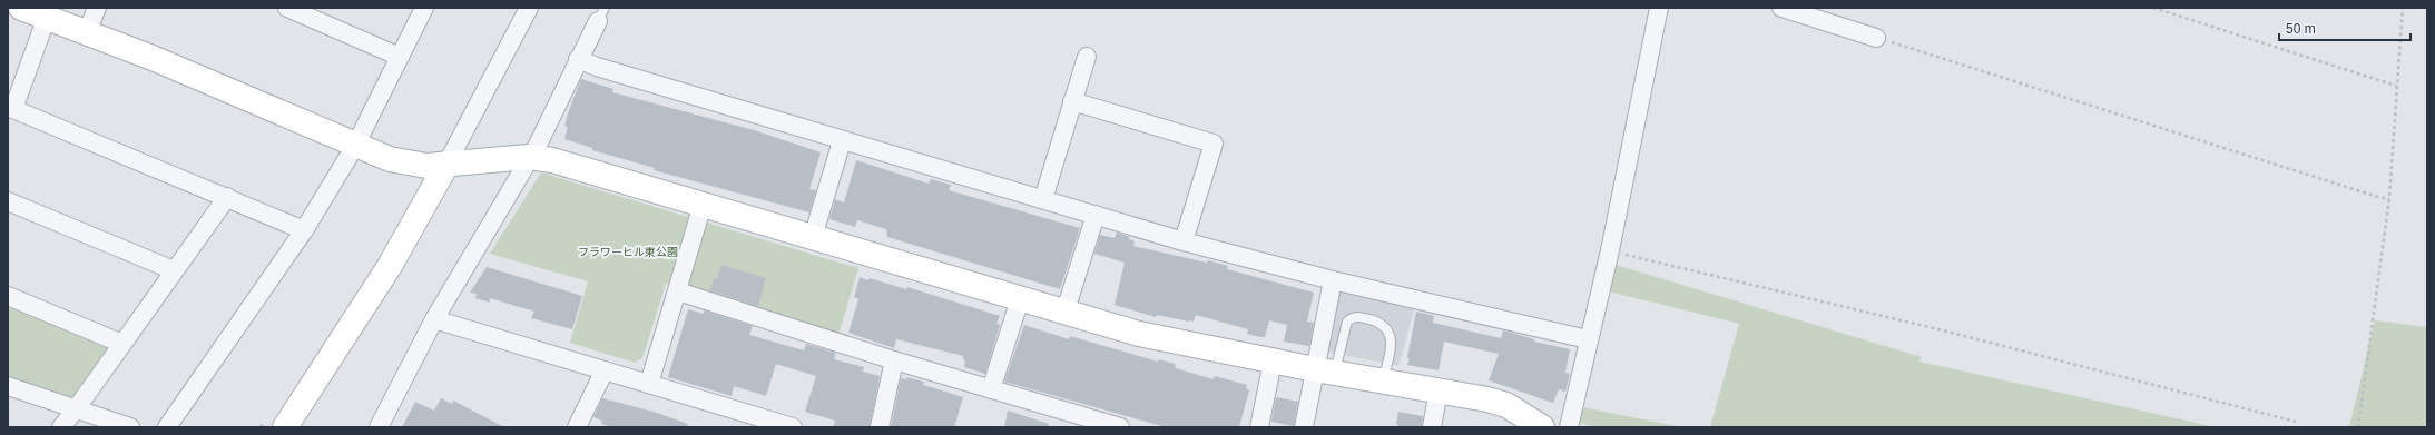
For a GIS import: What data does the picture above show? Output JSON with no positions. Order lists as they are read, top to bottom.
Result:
{
  "parks": ["フラワーヒル東公園"],
  "scale_bar": "50 m"
}
